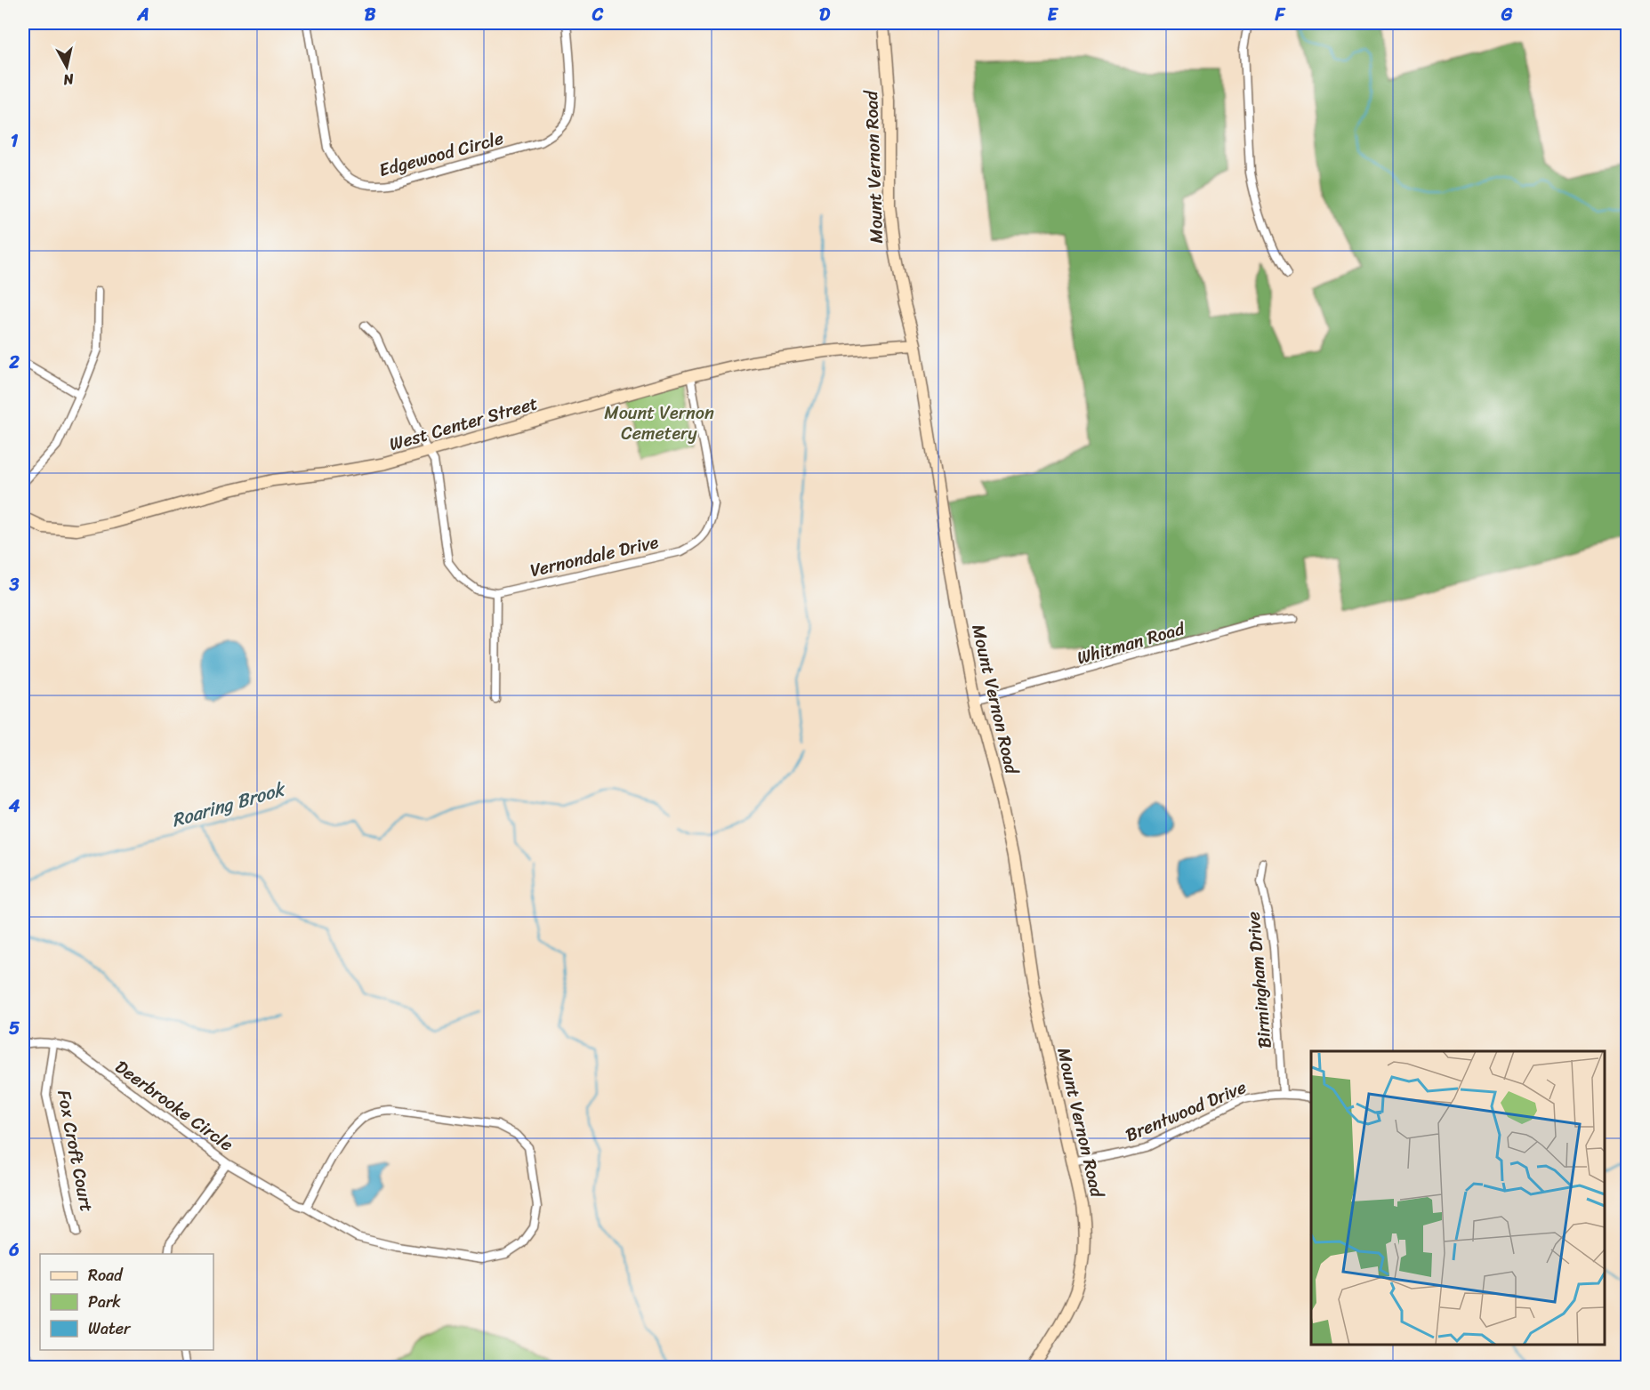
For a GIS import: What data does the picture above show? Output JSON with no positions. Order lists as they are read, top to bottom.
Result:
{
  "streets": {
    "main road": ["Mount Vernon Road", "West Center Street"],
    "street": [
      "Edgewood Circle",
      "Vernondale Drive",
      "Whitman Road",
      "Birmingham Drive",
      "Deerbrooke Circle",
      "Brentwood Drive",
      "Fox Croft Court"
    ]
  },
  "crossings": [
    ["Mount Vernon Road", "West Center Street"],
    ["Mount Vernon Road", "Whitman Road"],
    ["Mount Vernon Road", "Brentwood Drive"],
    ["West Center Street", "Vernondale Drive"],
    ["Birmingham Drive", "Brentwood Drive"],
    ["Deerbrooke Circle", "Fox Croft Court"]
  ],
  "water": ["Roaring Brook"],
  "parks": ["Mount Vernon Cemetery"],
  "legend": ["Road", "Park", "Water"],
  "north": "bottom",
  "grid": {
    "columns": [
      "A",
      "B",
      "C",
      "D",
      "E",
      "F",
      "G"
    ],
    "rows": [
      "1",
      "2",
      "3",
      "4",
      "5",
      "6"
    ]
  }
}
